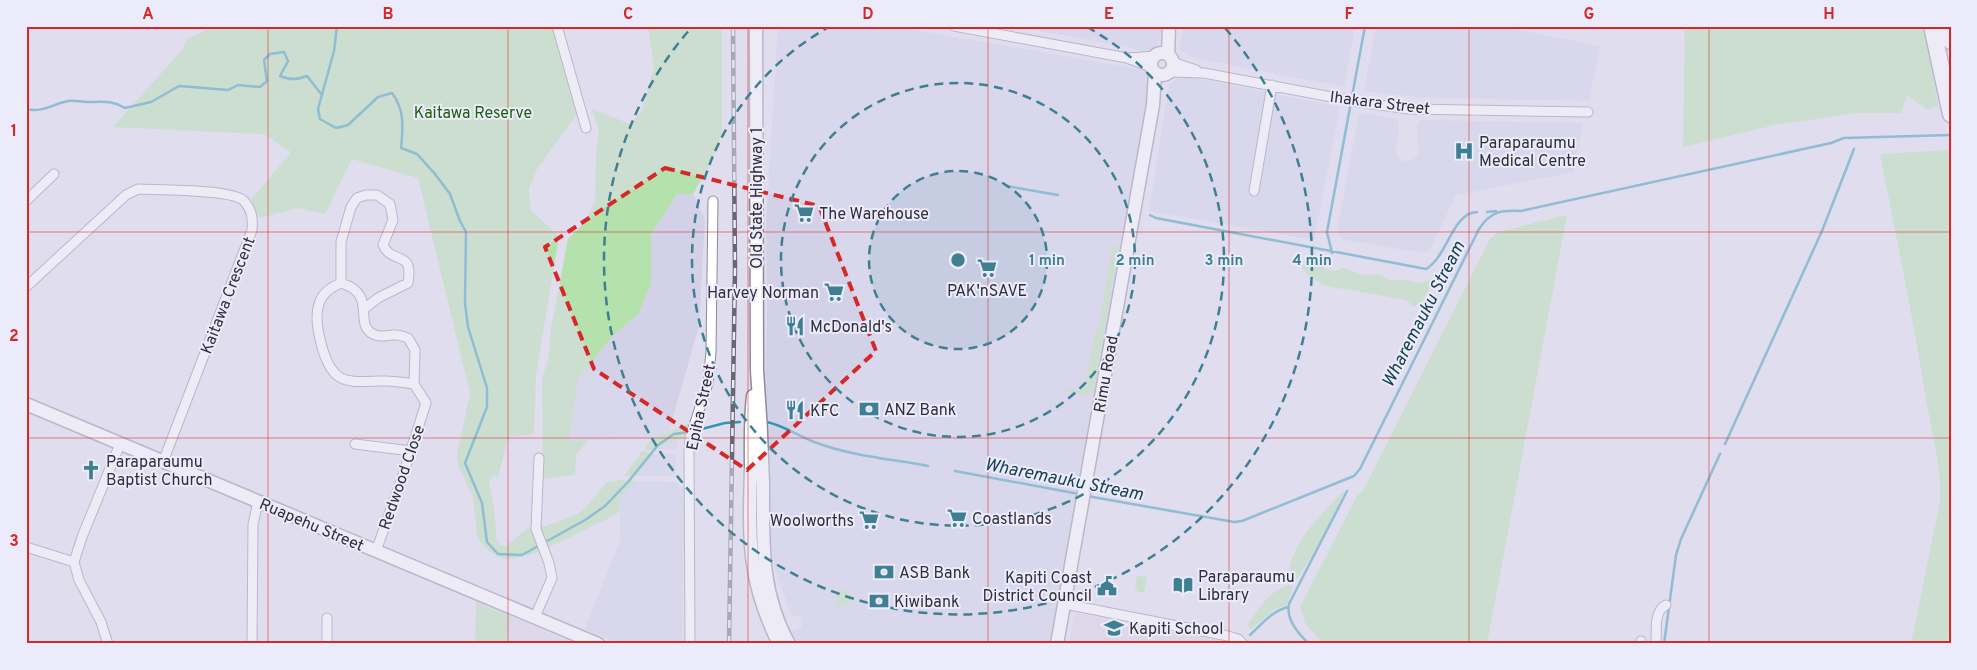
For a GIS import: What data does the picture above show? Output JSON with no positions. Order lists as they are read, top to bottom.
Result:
{
  "streets": {
    "main road": ["Old State Highway 1", "Rimu Road", "Ruapehu Street"],
    "street": [
      "Ihakara Street",
      "Kaitawa Crescent",
      "Epiha Street",
      "Redwood Close"
    ]
  },
  "crossings": [
    ["Ihakara Street", "Rimu Road"],
    ["Kaitawa Crescent", "Ruapehu Street"],
    ["Redwood Close", "Ruapehu Street"]
  ],
  "water": ["Wharemauku Stream"],
  "parks": ["Kaitawa Reserve"],
  "places": {
    "hospital": ["Paraparaumu Medical Centre"],
    "supermarket": [
      "The Warehouse",
      "PAK'nSAVE",
      "Harvey Norman",
      "Coastlands",
      "Woolworths"
    ],
    "restaurant": ["McDonald's", "KFC"],
    "bank": ["ANZ Bank", "ASB Bank", "Kiwibank"],
    "church": ["Paraparaumu Baptist Church"],
    "library": ["Paraparaumu Library"],
    "public building": ["Kapiti Coast District Council"],
    "school or university": ["Kapiti School"]
  },
  "grid": {
    "columns": [
      "A",
      "B",
      "C",
      "D",
      "E",
      "F",
      "G",
      "H"
    ],
    "rows": ["1", "2", "3"]
  },
  "rings": [
    "1 min",
    "2 min",
    "3 min",
    "4 min"
  ]
}
